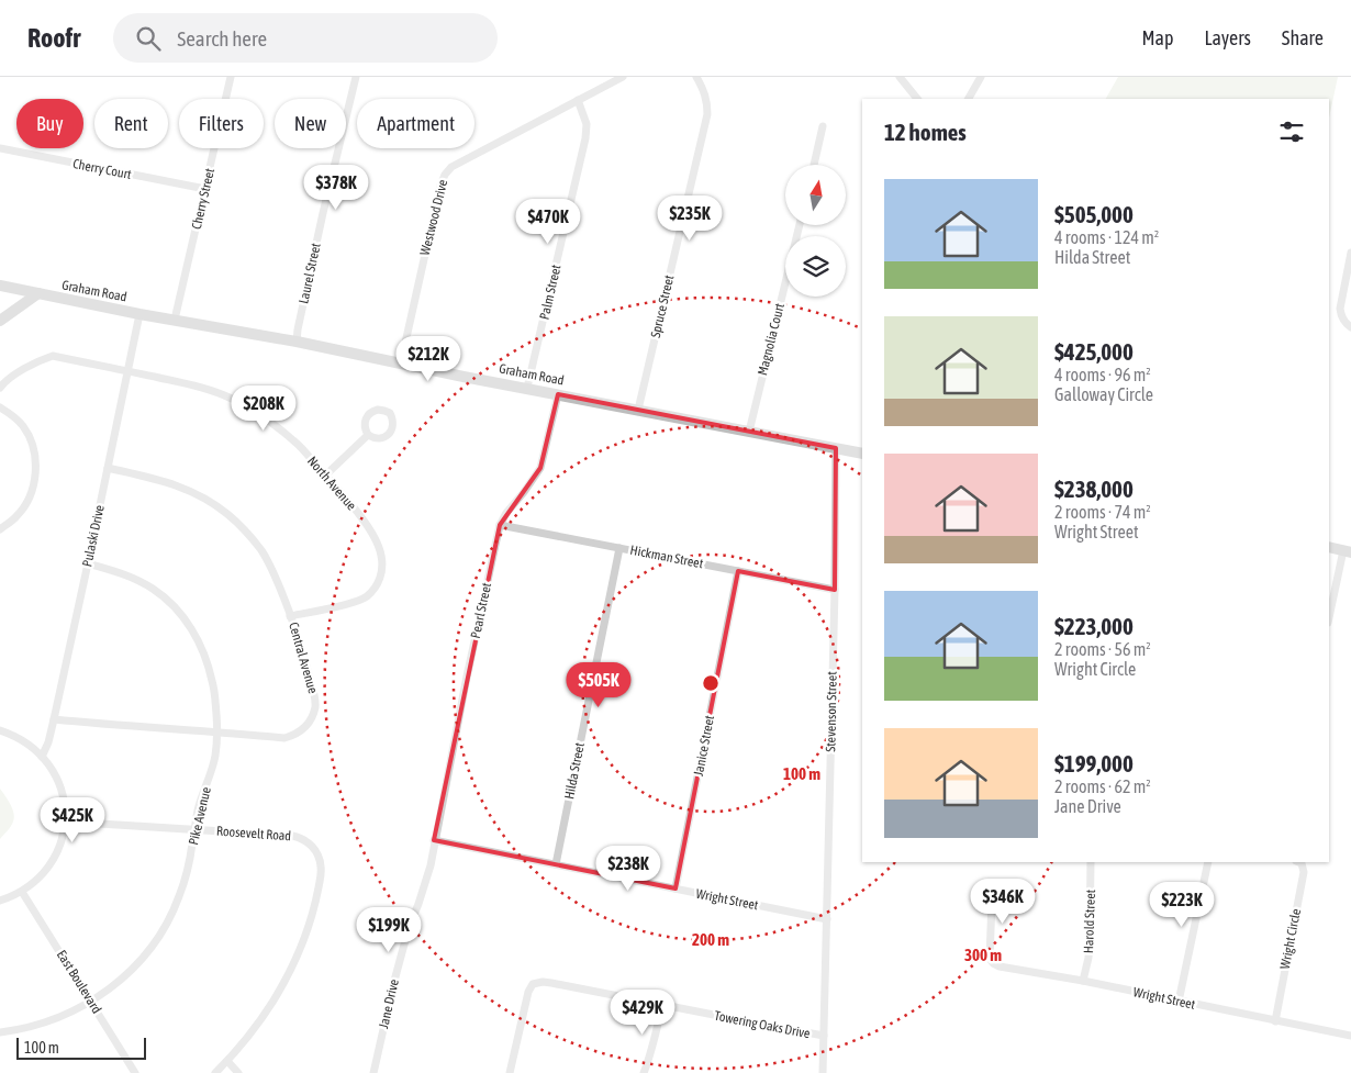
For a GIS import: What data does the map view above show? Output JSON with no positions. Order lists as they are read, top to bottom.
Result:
{
  "streets": {
    "main road": ["Graham Road"],
    "street": [
      "Cherry Court",
      "Cherry Street",
      "Westwood Drive",
      "Laurel Street",
      "Palm Street",
      "Spruce Street",
      "Magnolia Court",
      "North Avenue",
      "Pulaski Drive",
      "Hickman Street",
      "Pearl Street",
      "Central Avenue",
      "Stevenson Street",
      "Janice Street",
      "Hilda Street",
      "Pike Avenue",
      "Roosevelt Road",
      "Wright Street",
      "Harold Street",
      "Wright Circle",
      "East Boulevard",
      "Jane Drive",
      "Towering Oaks Drive"
    ]
  },
  "crossings": [
    ["Cherry Court", "Cherry Street"],
    ["Cherry Street", "Graham Road"],
    ["Westwood Drive", "Graham Road"],
    ["Westwood Drive", "Palm Street"],
    ["Laurel Street", "Graham Road"],
    ["Graham Road", "Palm Street"],
    ["Graham Road", "Spruce Street"],
    ["Graham Road", "Magnolia Court"],
    ["Graham Road", "Pulaski Drive"],
    ["Graham Road", "Pearl Street"],
    ["Graham Road", "Stevenson Street"],
    ["North Avenue", "Pulaski Drive"],
    ["North Avenue", "Central Avenue"],
    ["Pulaski Drive", "Central Avenue"],
    ["Pulaski Drive", "Pike Avenue"],
    ["Hickman Street", "Pearl Street"],
    ["Hickman Street", "Stevenson Street"],
    ["Hickman Street", "Janice Street"],
    ["Hickman Street", "Hilda Street"],
    ["Pearl Street", "Wright Street"],
    ["Pearl Street", "Jane Drive"],
    ["Central Avenue", "Pike Avenue"],
    ["Stevenson Street", "Wright Street"],
    ["Stevenson Street", "Towering Oaks Drive"],
    ["Janice Street", "Wright Street"],
    ["Hilda Street", "Wright Street"],
    ["Pike Avenue", "Roosevelt Road"],
    ["Pike Avenue", "East Boulevard"],
    ["Wright Street", "Harold Street"],
    ["Wright Street", "Wright Circle"],
    ["Wright Street", "Jane Drive"]
  ],
  "scale_bar": "100 m",
  "north": "top",
  "page": {
    "header": "Roofr",
    "search": "Search here",
    "nav": ["Map", "Layers", "Share"],
    "chip": [
      "Buy",
      "Rent",
      "Filters",
      "New",
      "Apartment"
    ],
    "heading": "12 homes",
    "price": [
      "$378K",
      "$235K",
      "$470K",
      "$212K",
      "$208K",
      "$505K",
      "$425K",
      "$238K",
      "$346K",
      "$223K",
      "$199K",
      "$429K"
    ],
    "list": [
      {
        "name": "$505,000",
        "note": "4 rooms · 124 m² · Hilda Street"
      },
      {
        "name": "$425,000",
        "note": "4 rooms · 96 m² · Galloway Circle"
      },
      {
        "name": "$238,000",
        "note": "2 rooms · 74 m² · Wright Street"
      },
      {
        "name": "$223,000",
        "note": "2 rooms · 56 m² · Wright Circle"
      },
      {
        "name": "$199,000",
        "note": "2 rooms · 62 m² · Jane Drive"
      }
    ],
    "scale": "100 m"
  },
  "rings": ["100 m", "200 m", "300 m"]
}
